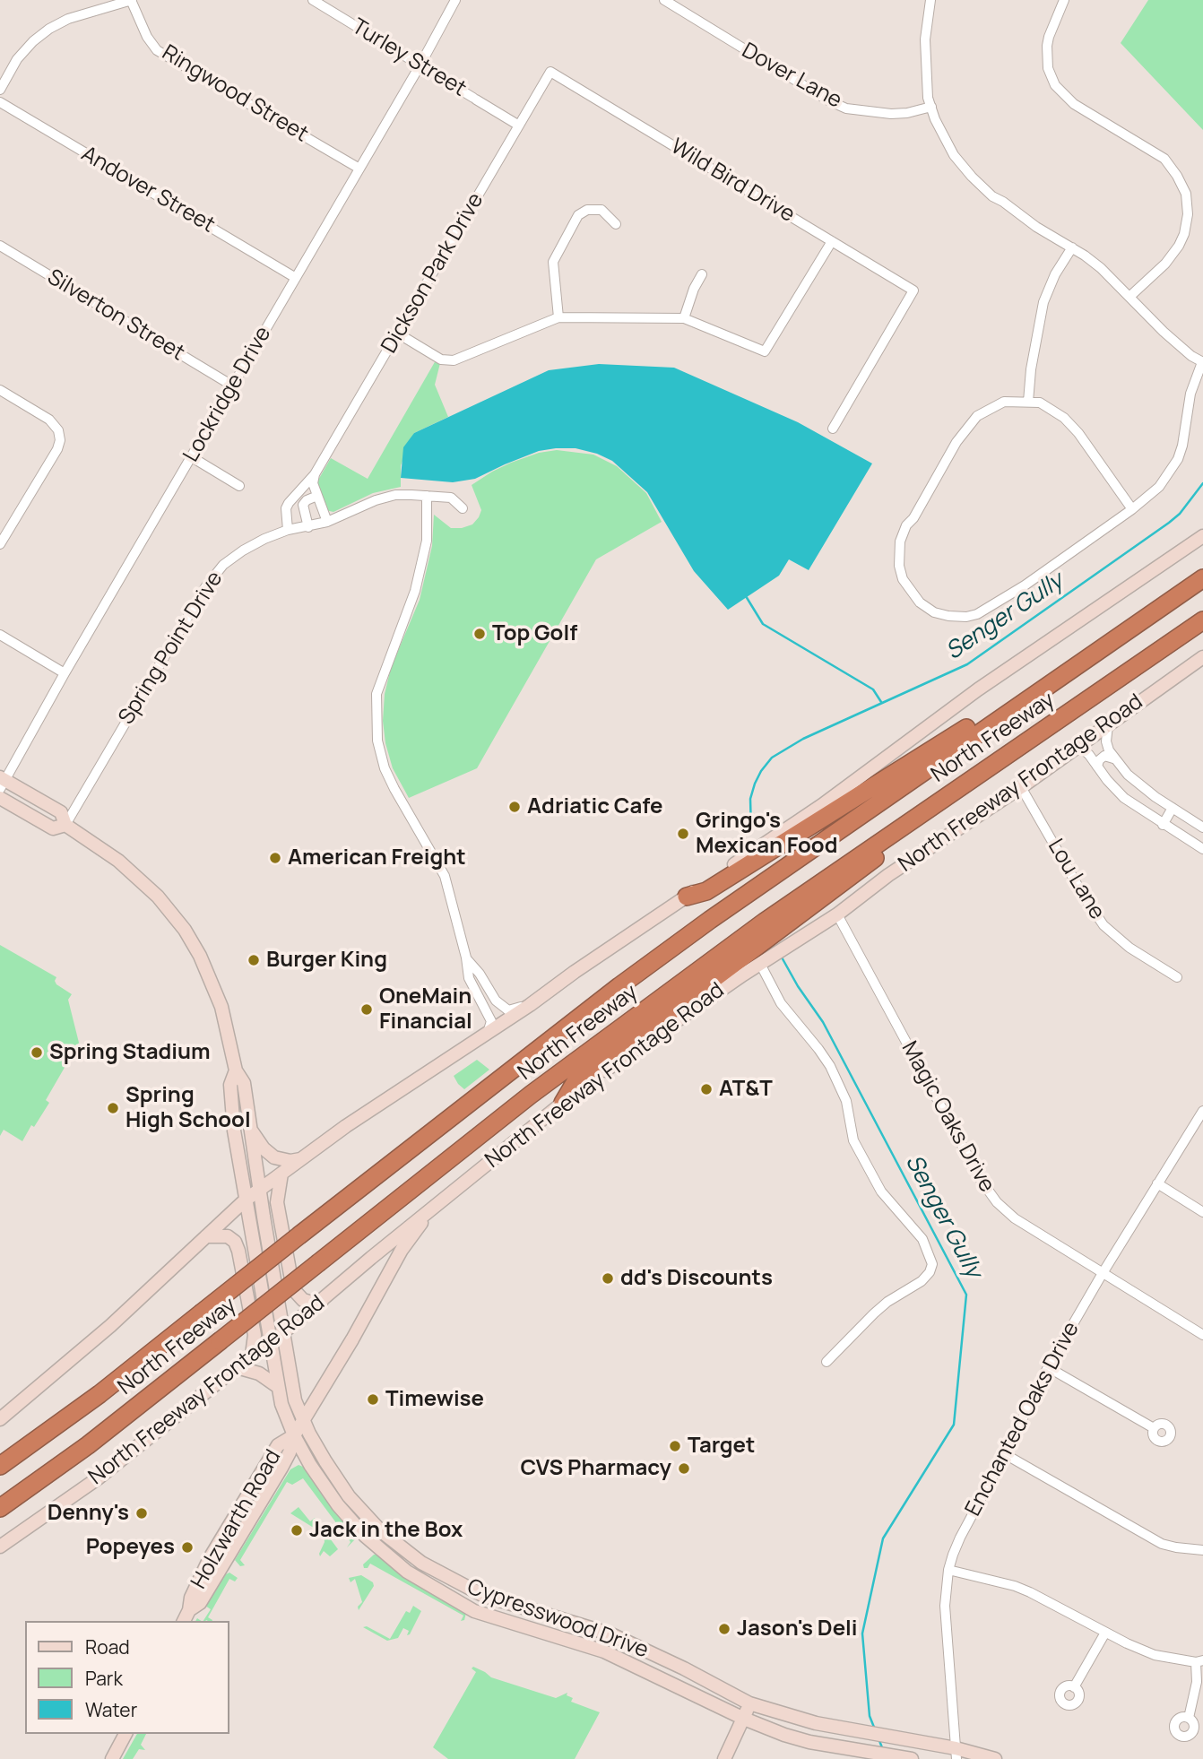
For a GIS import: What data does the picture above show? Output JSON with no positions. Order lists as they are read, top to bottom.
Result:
{
  "streets": {
    "highway": ["North Freeway"],
    "main road": ["North Freeway Frontage Road", "Holzwarth Road", "Cypresswood Drive"],
    "street": [
      "Turley Street",
      "Dover Lane",
      "Ringwood Street",
      "Wild Bird Drive",
      "Andover Street",
      "Dickson Park Drive",
      "Silverton Street",
      "Lockridge Drive",
      "Spring Point Drive",
      "Lou Lane",
      "Magic Oaks Drive",
      "Enchanted Oaks Drive"
    ]
  },
  "crossings": [
    ["Turley Street", "Dickson Park Drive"],
    ["Turley Street", "Lockridge Drive"],
    ["Ringwood Street", "Lockridge Drive"],
    ["Wild Bird Drive", "Dickson Park Drive"],
    ["Andover Street", "Lockridge Drive"],
    ["Dickson Park Drive", "Spring Point Drive"],
    ["Silverton Street", "Lockridge Drive"],
    ["North Freeway Frontage Road", "Lou Lane"],
    ["North Freeway Frontage Road", "Magic Oaks Drive"],
    ["North Freeway Frontage Road", "Holzwarth Road"],
    ["North Freeway Frontage Road", "Cypresswood Drive"],
    ["Magic Oaks Drive", "Enchanted Oaks Drive"],
    ["Enchanted Oaks Drive", "Cypresswood Drive"],
    ["Holzwarth Road", "Cypresswood Drive"]
  ],
  "water": ["Senger Gully"],
  "places": [
    "Top Golf",
    "Adriatic Cafe",
    "Gringo's Mexican Food",
    "American Freight",
    "Burger King",
    "OneMain Financial",
    "Spring Stadium",
    "AT&T",
    "Spring High School",
    "dd's Discounts",
    "Timewise",
    "Target",
    "CVS Pharmacy",
    "Denny's",
    "Jack in the Box",
    "Popeyes",
    "Jason's Deli"
  ],
  "legend": ["Road", "Park", "Water"]
}
